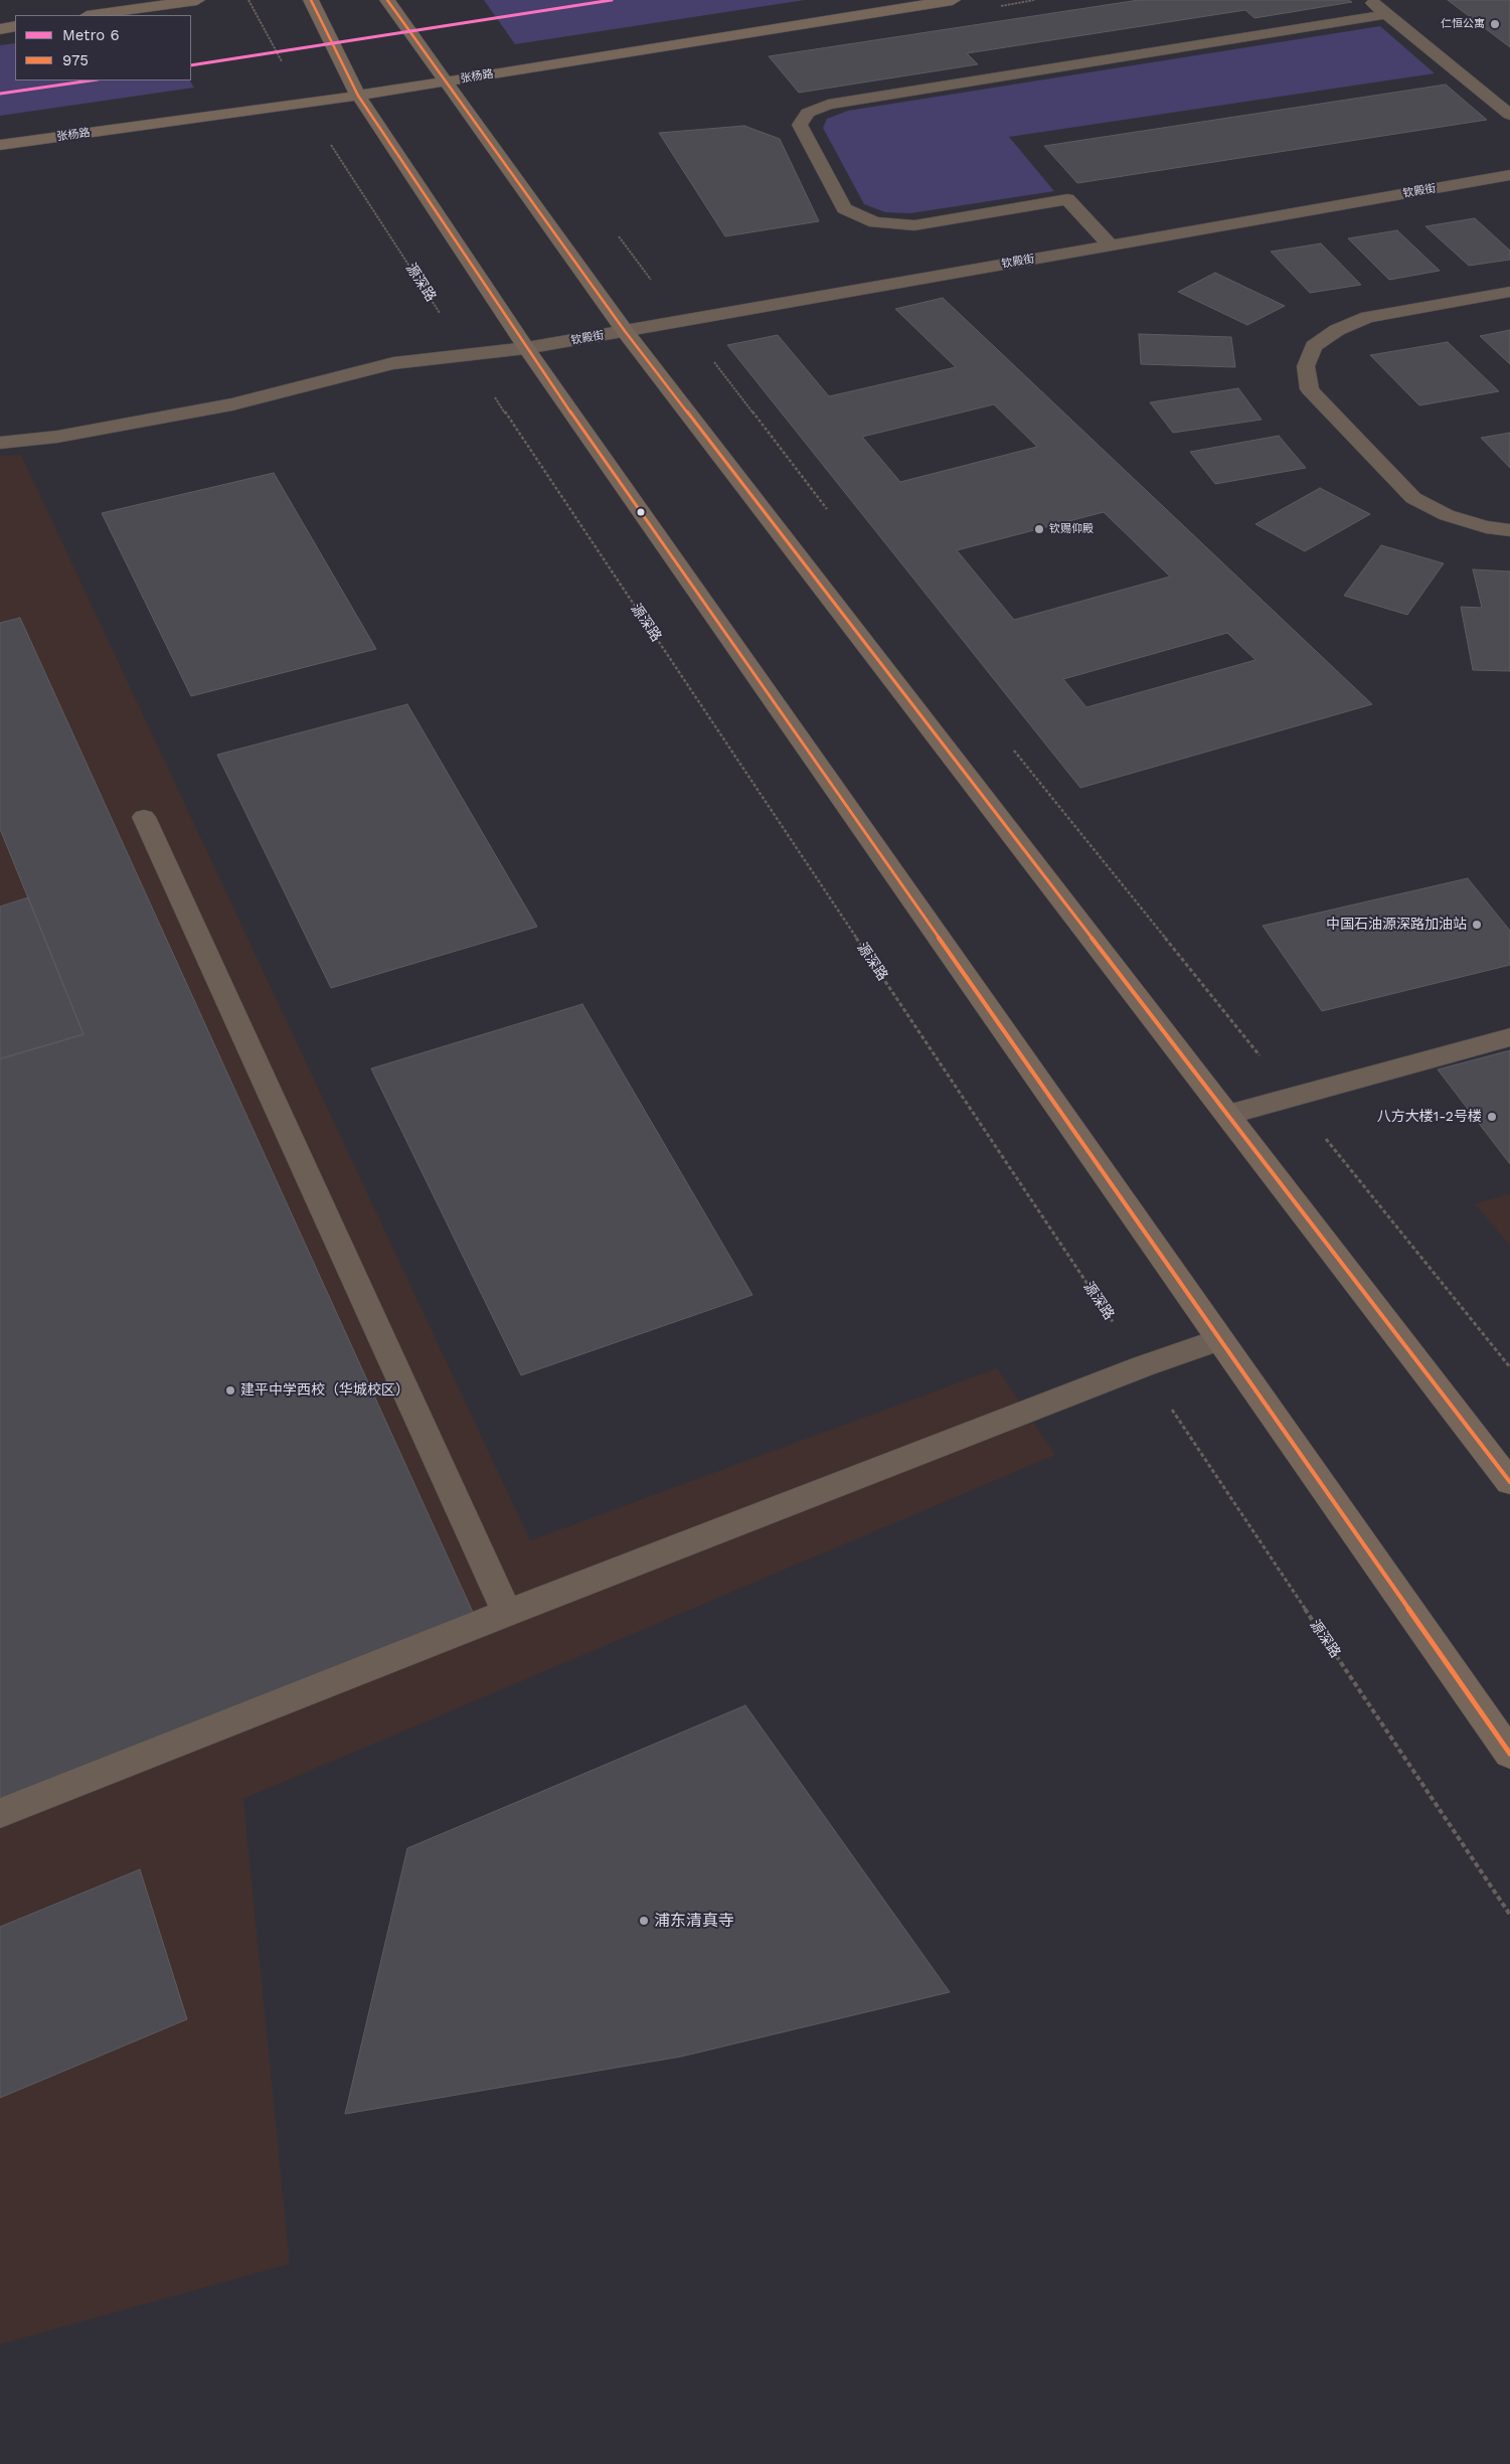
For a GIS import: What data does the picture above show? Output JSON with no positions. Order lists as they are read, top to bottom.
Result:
{
  "streets": {
    "main road": ["张杨路"],
    "street": ["钦殿街"],
    "path": ["源深路"]
  },
  "crossings": [
    ["张杨路", "源深路"],
    ["钦殿街", "源深路"]
  ],
  "places": [
    "仁恒公寓",
    "钦赐仰殿",
    "中国石油源深路加油站",
    "八方大楼1-2号楼",
    "建平中学西校（华城校区）",
    "浦东清真寺"
  ],
  "lines": ["metro line 6", "transit line 975"],
  "legend": ["Metro 6", "975"]
}
